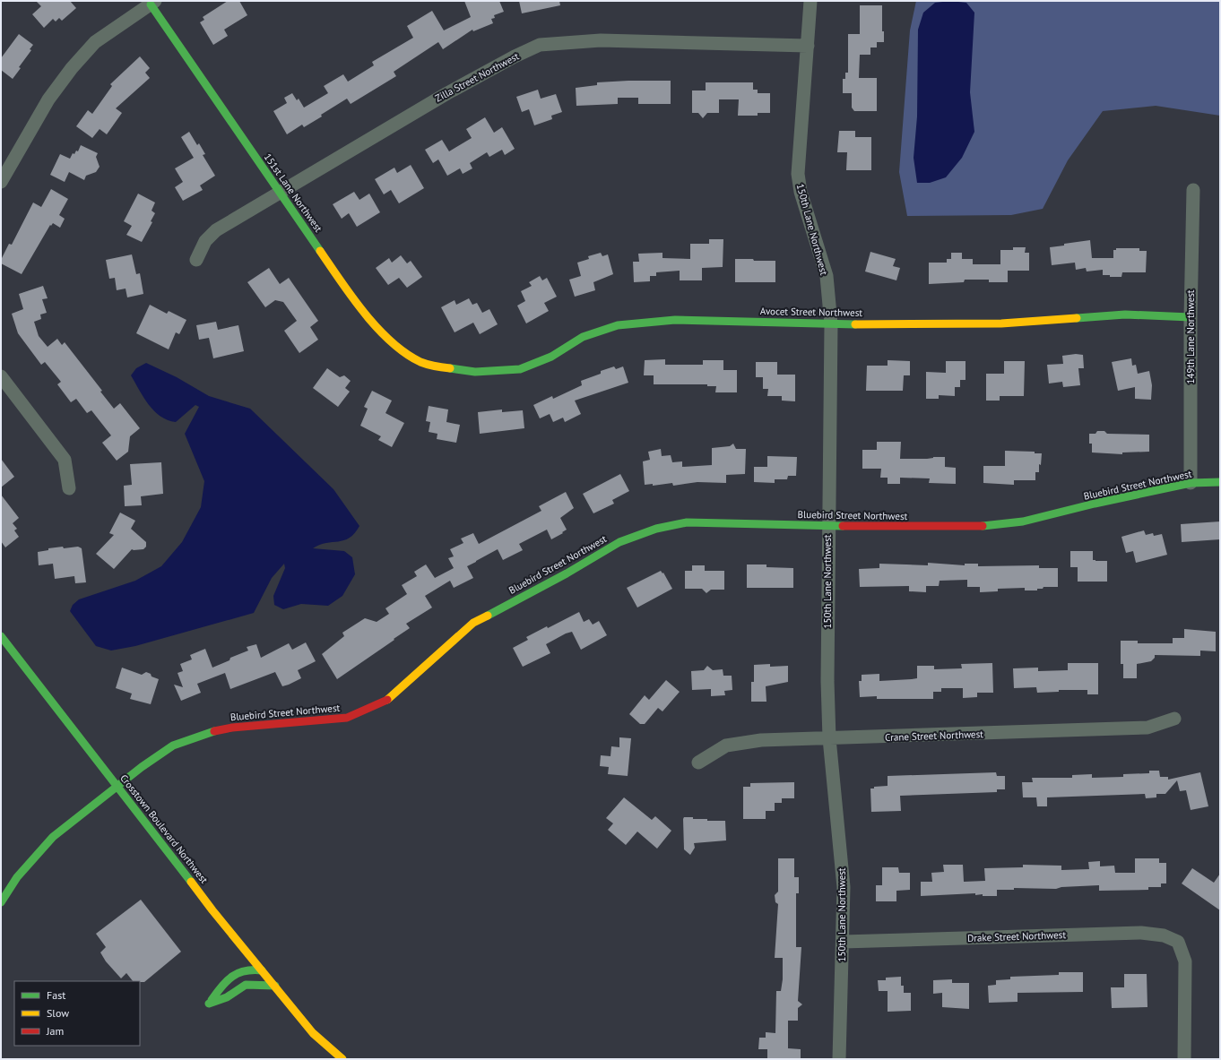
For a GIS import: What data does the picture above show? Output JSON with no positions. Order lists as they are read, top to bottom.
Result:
{
  "streets": {
    "street": [
      "Zilla Street Northwest",
      "151st Lane Northwest",
      "150th Lane Northwest",
      "Avocet Street Northwest",
      "149th Lane Northwest",
      "Bluebird Street Northwest",
      "Crane Street Northwest",
      "Crosstown Boulevard Northwest",
      "Drake Street Northwest"
    ]
  },
  "crossings": [
    ["Zilla Street Northwest", "151st Lane Northwest"],
    ["Zilla Street Northwest", "150th Lane Northwest"],
    ["151st Lane Northwest", "Avocet Street Northwest"],
    ["150th Lane Northwest", "Avocet Street Northwest"],
    ["150th Lane Northwest", "Bluebird Street Northwest"],
    ["150th Lane Northwest", "Crane Street Northwest"],
    ["150th Lane Northwest", "Drake Street Northwest"],
    ["Avocet Street Northwest", "149th Lane Northwest"],
    ["149th Lane Northwest", "Bluebird Street Northwest"],
    ["Bluebird Street Northwest", "Crosstown Boulevard Northwest"]
  ],
  "legend": ["Fast", "Slow", "Jam"]
}
